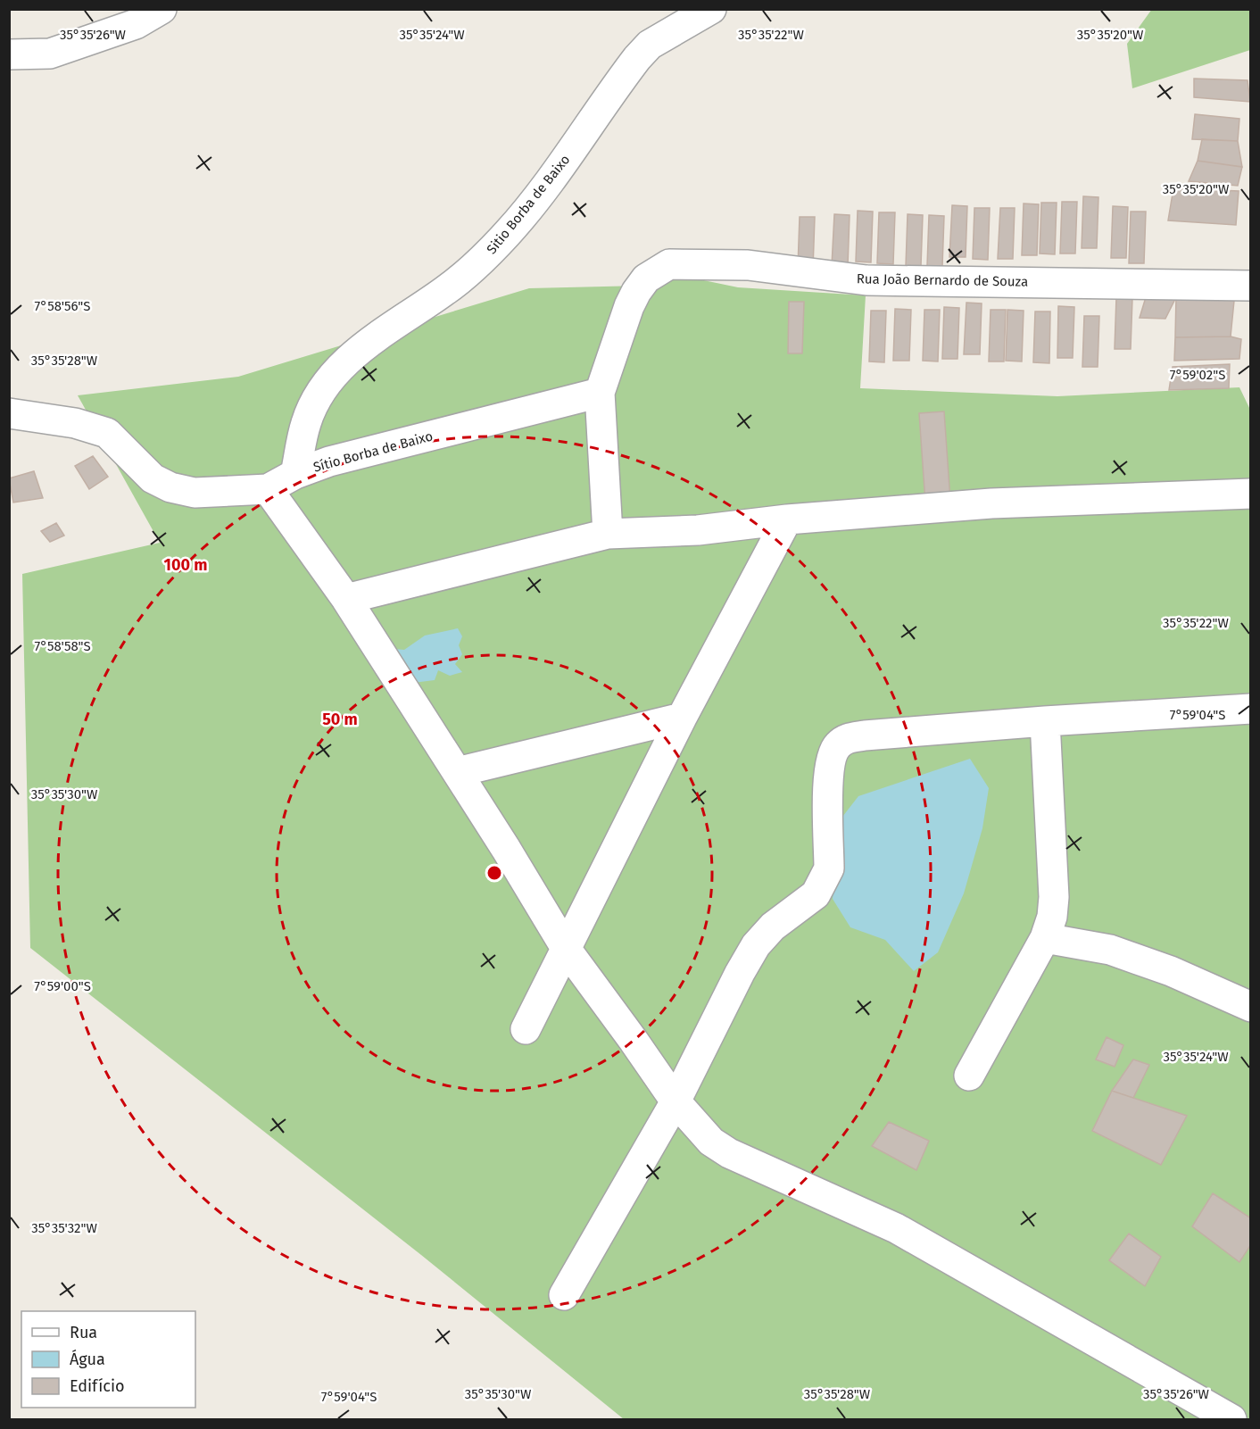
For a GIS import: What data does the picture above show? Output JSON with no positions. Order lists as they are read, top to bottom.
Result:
{
  "streets": {
    "street": ["Sitio Borba de Baixo", "Rua João Bernardo de Souza", "Sítio Borba de Baixo"]
  },
  "crossings": [
    ["Sitio Borba de Baixo", "Sítio Borba de Baixo"],
    ["Rua João Bernardo de Souza", "Sítio Borba de Baixo"]
  ],
  "legend": ["Rua", "Água", "Edifício"],
  "coordinates": [
    "35°35'22\"W",
    "35°35'26\"W",
    "35°35'24\"W",
    "35°35'20\"W",
    "7°58'56\"S",
    "35°35'28\"W",
    "7°59'02\"S",
    "7°58'58\"S",
    "7°59'04\"S",
    "35°35'30\"W",
    "7°59'00\"S",
    "35°35'32\"W"
  ],
  "rings": ["100 m", "50 m"]
}
